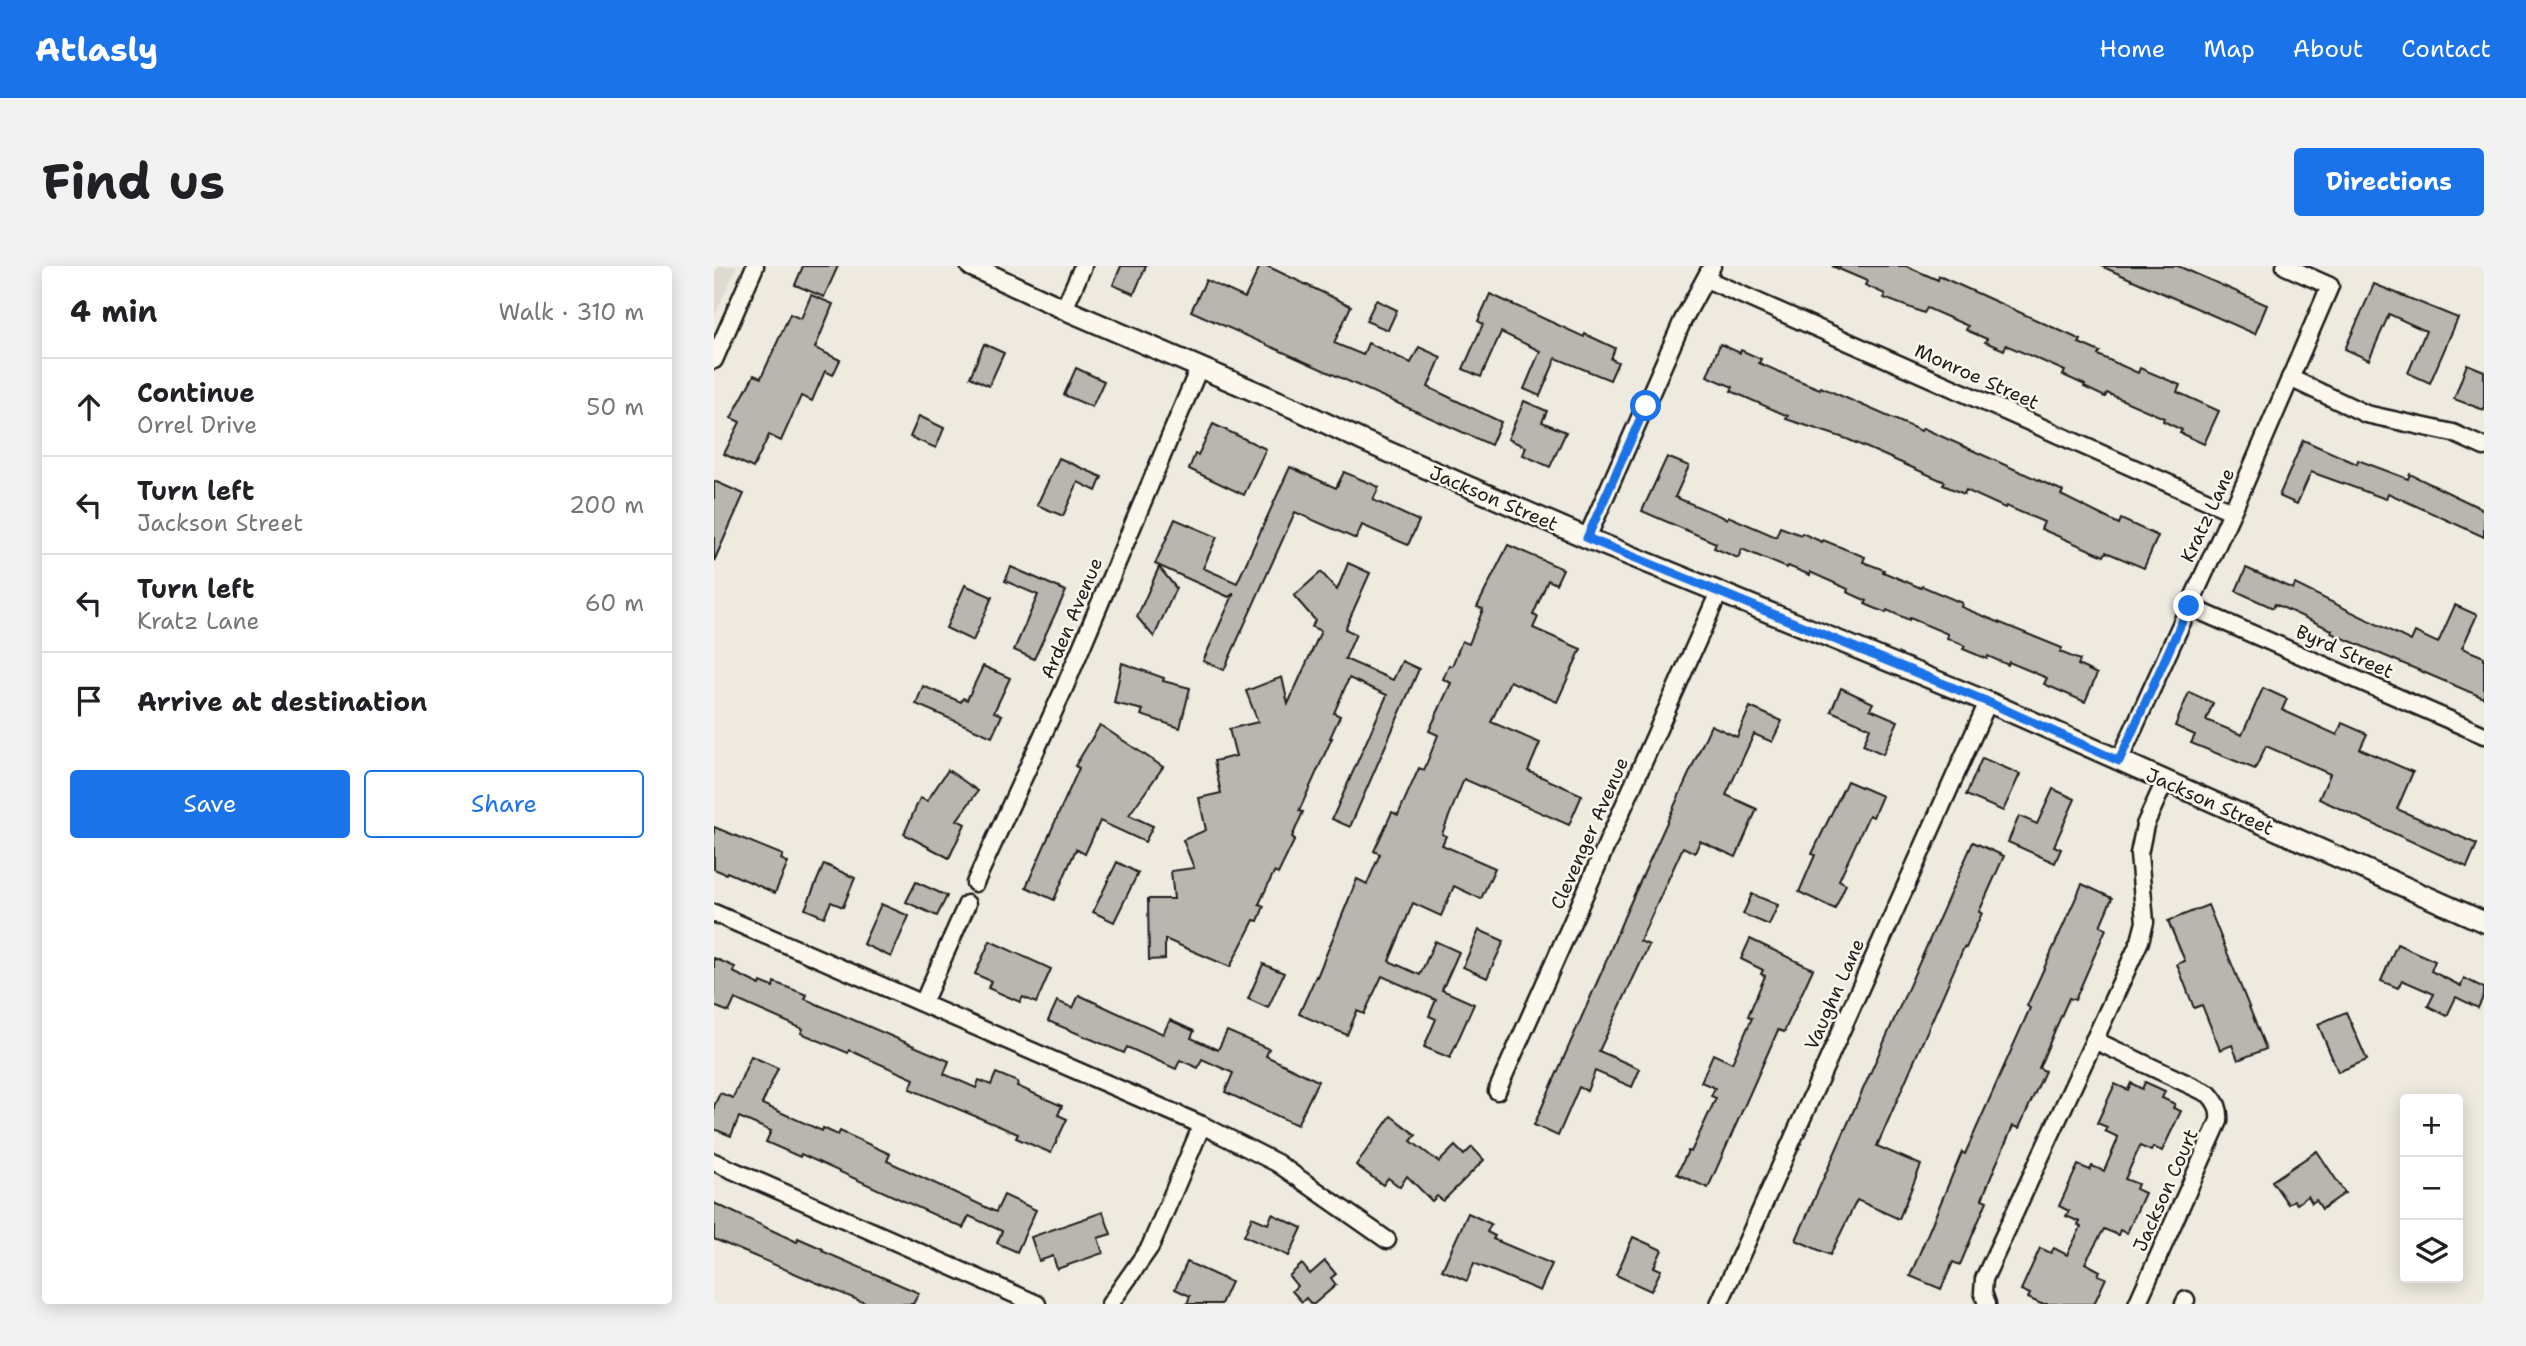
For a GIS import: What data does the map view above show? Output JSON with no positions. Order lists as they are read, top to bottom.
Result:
{
  "streets": {
    "street": [
      "Monroe Street",
      "Jackson Street",
      "Kratz Lane",
      "Arden Avenue",
      "Byrd Street",
      "Clevenger Avenue",
      "Vaughn Lane",
      "Jackson Court"
    ]
  },
  "crossings": [
    ["Monroe Street", "Kratz Lane"],
    ["Jackson Street", "Kratz Lane"],
    ["Jackson Street", "Arden Avenue"],
    ["Jackson Street", "Clevenger Avenue"],
    ["Jackson Street", "Vaughn Lane"],
    ["Kratz Lane", "Byrd Street"]
  ],
  "page": {
    "header": "Atlasly",
    "nav": [
      "Home",
      "Map",
      "About",
      "Contact"
    ],
    "buttons": [
      "Directions",
      ["Save", "Share"]
    ],
    "title": "Find us",
    "heading": ["4 min", "Walk · 310 m"],
    "list": [
      ["Continue", "Orrel Drive", "50 m"],
      ["Turn left", "Jackson Street", "200 m"],
      ["Turn left", "Kratz Lane", "60 m"],
      "Arrive at destination"
    ],
    "map_buttons": ["+", "−"]
  }
}
